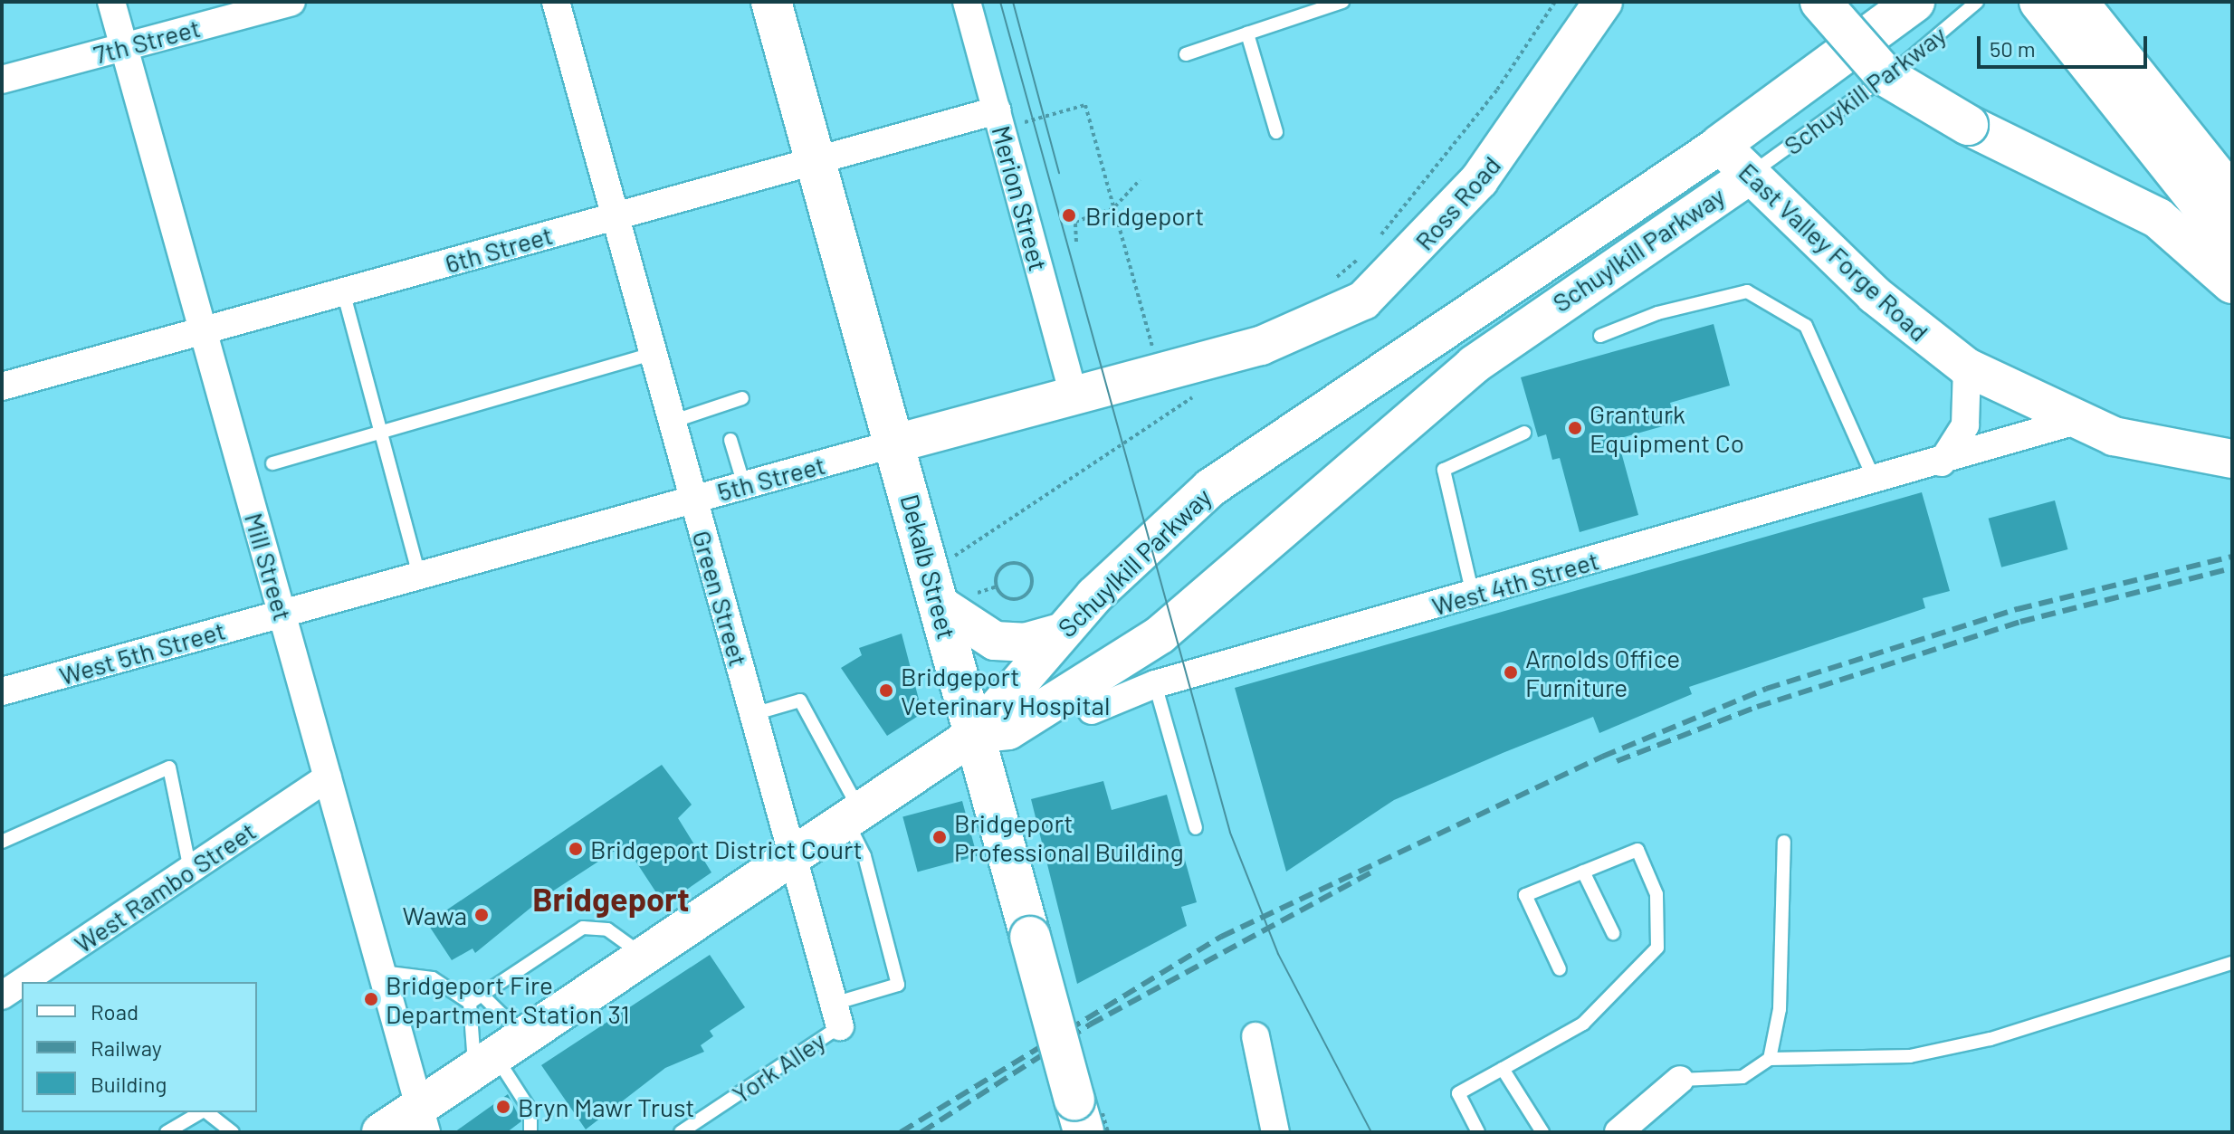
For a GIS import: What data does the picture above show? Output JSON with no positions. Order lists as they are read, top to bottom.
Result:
{
  "streets": {
    "highway": ["Dekalb Street"],
    "main road": [
      "Ross Road",
      "Schuylkill Parkway",
      "East Valley Forge Road",
      "5th Street"
    ],
    "street": [
      "7th Street",
      "Merion Street",
      "6th Street",
      "Mill Street",
      "West 4th Street",
      "Green Street",
      "West 5th Street",
      "West Rambo Street"
    ],
    "lane": ["Schuykill Parkway", "York Alley"]
  },
  "crossings": [
    ["7th Street", "Mill Street"],
    ["Schuykill Parkway", "Schuylkill Parkway"],
    ["Schuykill Parkway", "East Valley Forge Road"],
    ["Merion Street", "6th Street"],
    ["Merion Street", "5th Street"],
    ["Ross Road", "5th Street"],
    ["6th Street", "Mill Street"],
    ["6th Street", "Dekalb Street"],
    ["6th Street", "Green Street"],
    ["Schuylkill Parkway", "East Valley Forge Road"],
    ["Schuylkill Parkway", "Dekalb Street"],
    ["East Valley Forge Road", "West 4th Street"],
    ["5th Street", "Mill Street"],
    ["5th Street", "Dekalb Street"],
    ["5th Street", "Green Street"],
    ["5th Street", "West 5th Street"],
    ["Mill Street", "West 5th Street"],
    ["Mill Street", "West Rambo Street"],
    ["Green Street", "York Alley"]
  ],
  "districts": ["Bridgeport"],
  "places": [
    "Bridgeport",
    "Granturk Equipment Co",
    "Arnolds Office Furniture",
    "Bridgeport Veterinary Hospital",
    "Bridgeport Professional Building",
    "Bridgeport District Court",
    "Wawa",
    "Bridgeport Fire Department Station 31",
    "Bryn Mawr Trust"
  ],
  "legend": ["Road", "Railway", "Building"],
  "scale_bar": "50 m"
}
